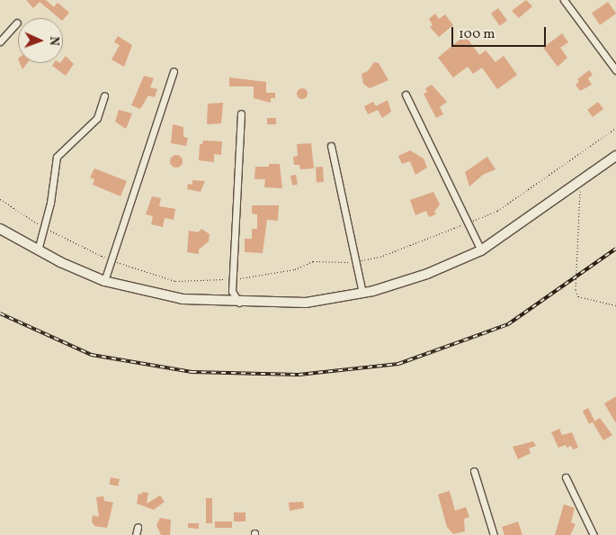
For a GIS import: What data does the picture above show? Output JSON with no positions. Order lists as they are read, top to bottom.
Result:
{
  "scale_bar": "100 m",
  "north": "right"
}
